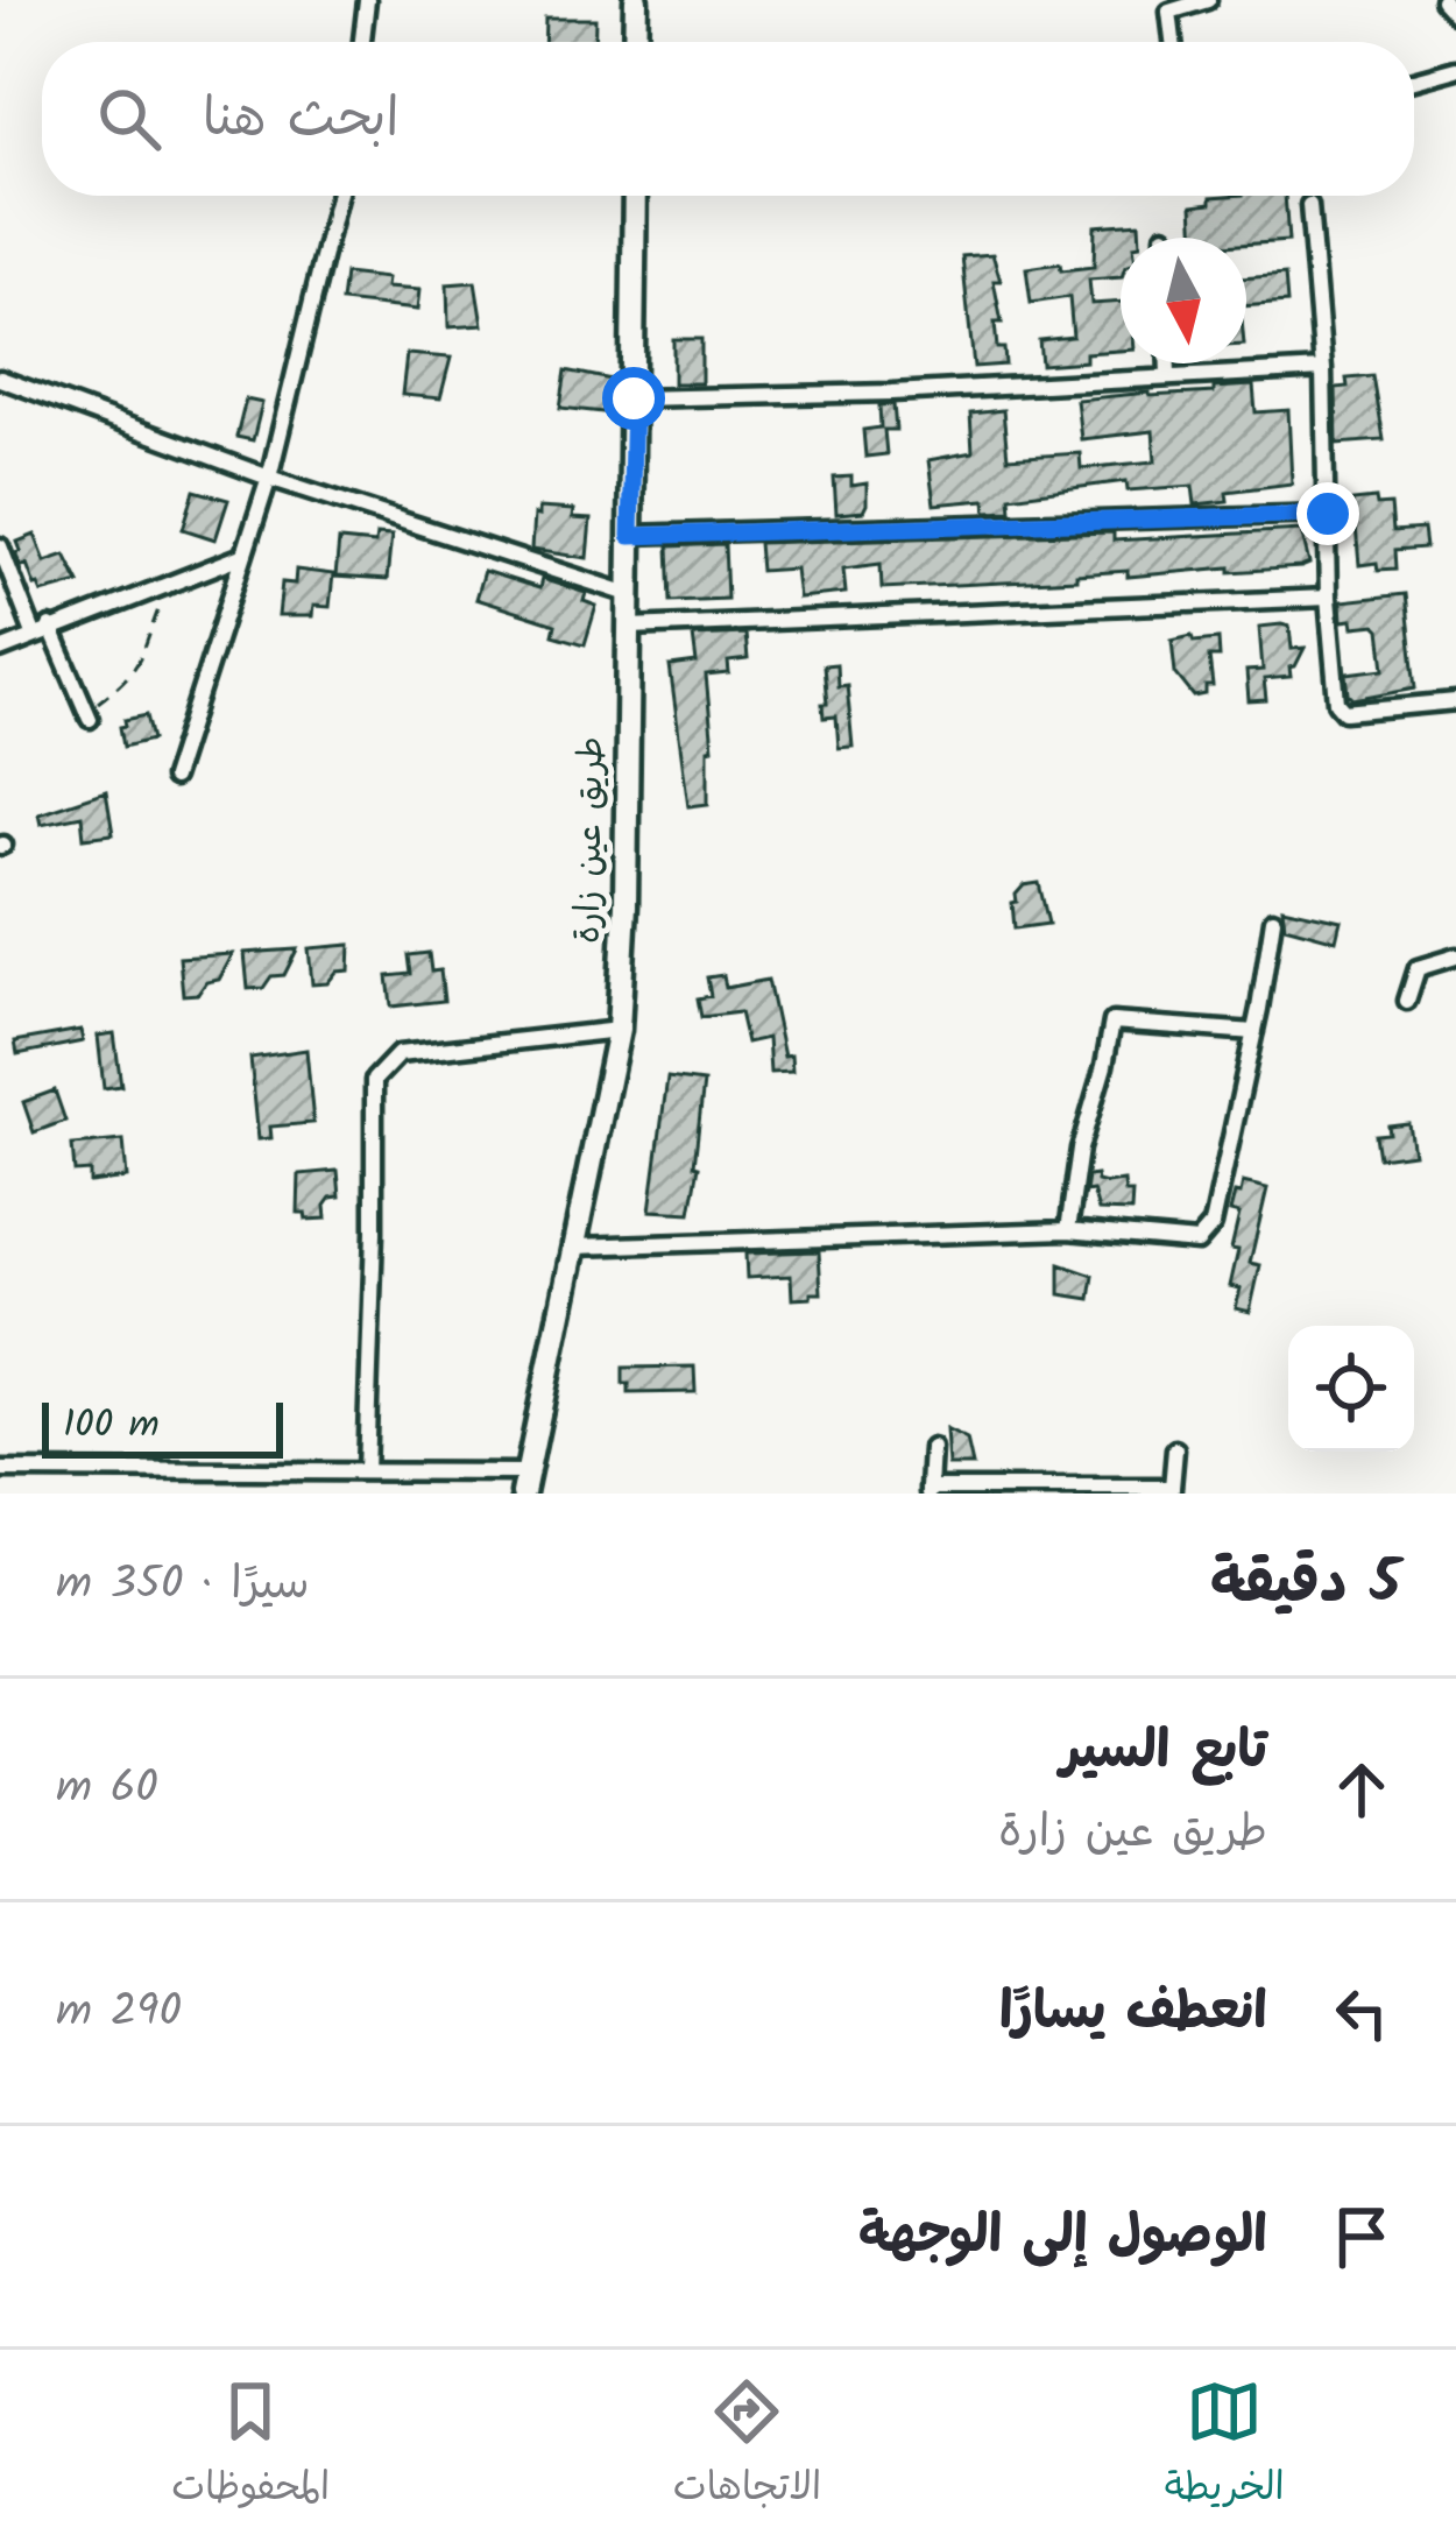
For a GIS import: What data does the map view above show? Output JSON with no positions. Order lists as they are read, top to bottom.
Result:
{
  "streets": {
    "main road": ["طريق عين زارة"]
  },
  "scale_bar": "100 m",
  "north": "bottom",
  "page": {
    "search": "ابحث هنا",
    "scale": "100 m",
    "heading": ["5 دقيقة", "سيرًا · 350 m"],
    "list": [
      ["تابع السير", "طريق عين زارة", "60 m"],
      ["انعطف يسارًا", "290 m"],
      "الوصول إلى الوجهة"
    ],
    "nav": ["الخريطة", "الاتجاهات", "المحفوظات"]
  }
}
